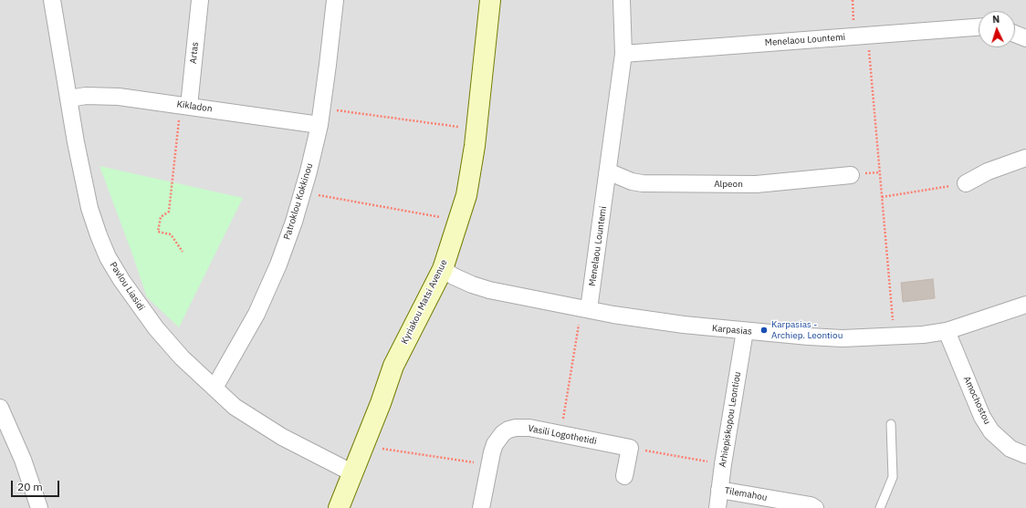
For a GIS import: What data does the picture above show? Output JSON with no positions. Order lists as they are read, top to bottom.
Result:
{
  "streets": {
    "street": [
      "Menelaou Lountemi",
      "Artas",
      "Kikladon",
      "Alpeon",
      "Patroklou Kokkinou",
      "Pavlou Liasidi",
      "Kyriakou Matsi Avenue",
      "Karpasias",
      "Amochostou",
      "Arhiepiskopou Leontiou",
      "Vasili Logothetidi",
      "Tilemahou"
    ]
  },
  "crossings": [
    ["Menelaou Lountemi", "Alpeon"],
    ["Menelaou Lountemi", "Karpasias"],
    ["Artas", "Kikladon"],
    ["Kikladon", "Patroklou Kokkinou"],
    ["Kikladon", "Pavlou Liasidi"],
    ["Patroklou Kokkinou", "Pavlou Liasidi"],
    ["Pavlou Liasidi", "Kyriakou Matsi Avenue"],
    ["Kyriakou Matsi Avenue", "Karpasias"],
    ["Karpasias", "Amochostou"],
    ["Karpasias", "Arhiepiskopou Leontiou"],
    ["Arhiepiskopou Leontiou", "Tilemahou"]
  ],
  "places": ["Karpasias - Archiep. Leontiou"],
  "scale_bar": "20 m",
  "north": "top"
}
